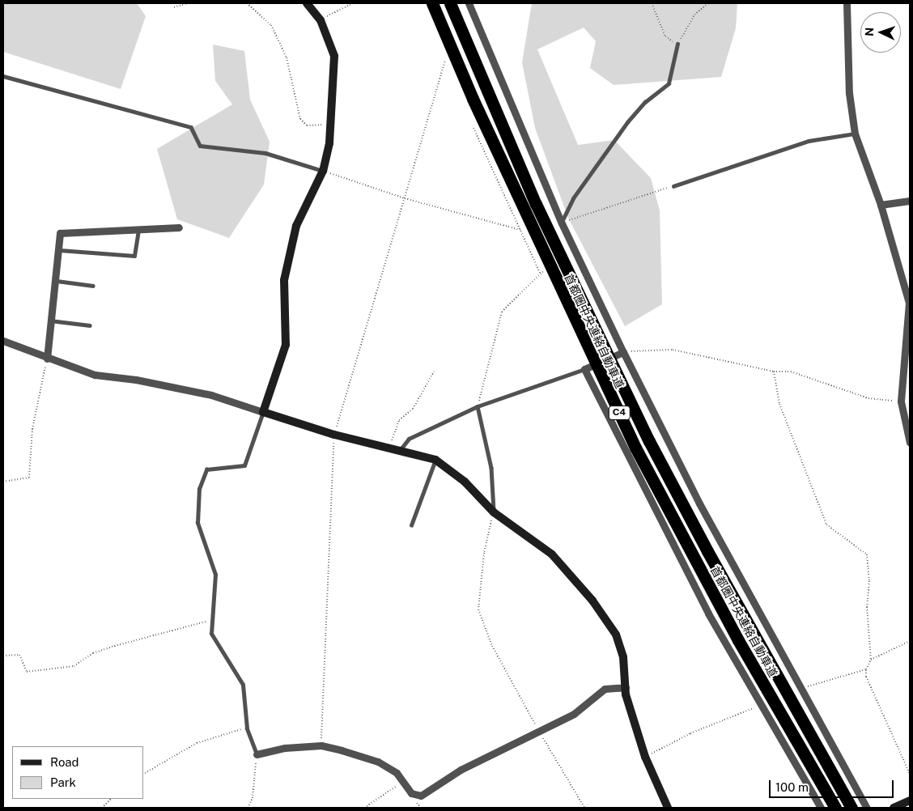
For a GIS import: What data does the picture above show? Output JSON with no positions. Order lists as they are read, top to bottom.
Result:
{
  "streets": {
    "highway": ["首都圏中央連絡自動車道", "C4"]
  },
  "legend": ["Road", "Park"],
  "scale_bar": "100 m",
  "north": "left"
}
